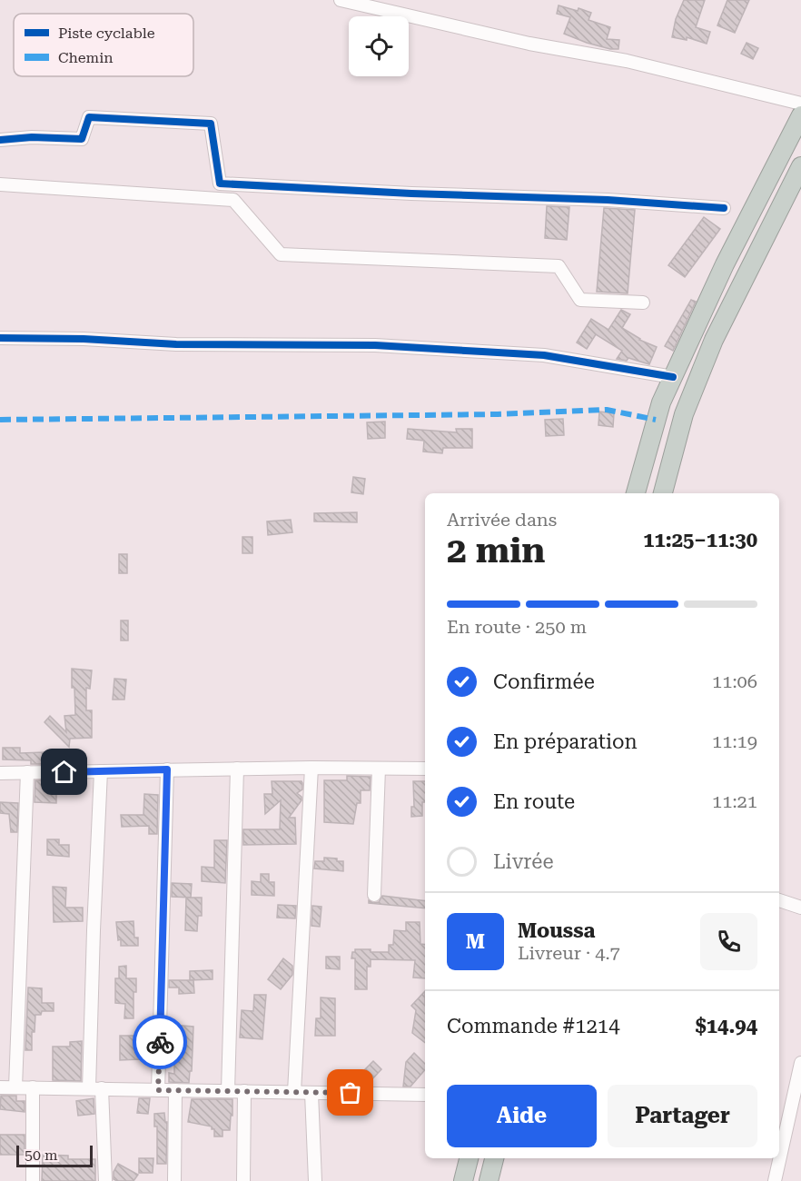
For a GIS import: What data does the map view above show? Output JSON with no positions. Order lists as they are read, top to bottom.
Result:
{
  "legend": ["Piste cyclable", "Chemin"],
  "scale_bar": "50 m",
  "page": {
    "heading": ["2 min", "Arrivée dans", "11:25–11:30"],
    "panel": [
      "Moussa",
      "Livreur · 4.7",
      "Commande #1214",
      "$14.94"
    ],
    "bar": "En route · 250 m",
    "list": [
      ["Confirmée", "11:06"],
      ["En préparation", "11:19"],
      ["En route", "11:21"],
      "Livrée"
    ],
    "round": "M",
    "buttons": ["Aide", "Partager"],
    "scale": "50 m"
  }
}
